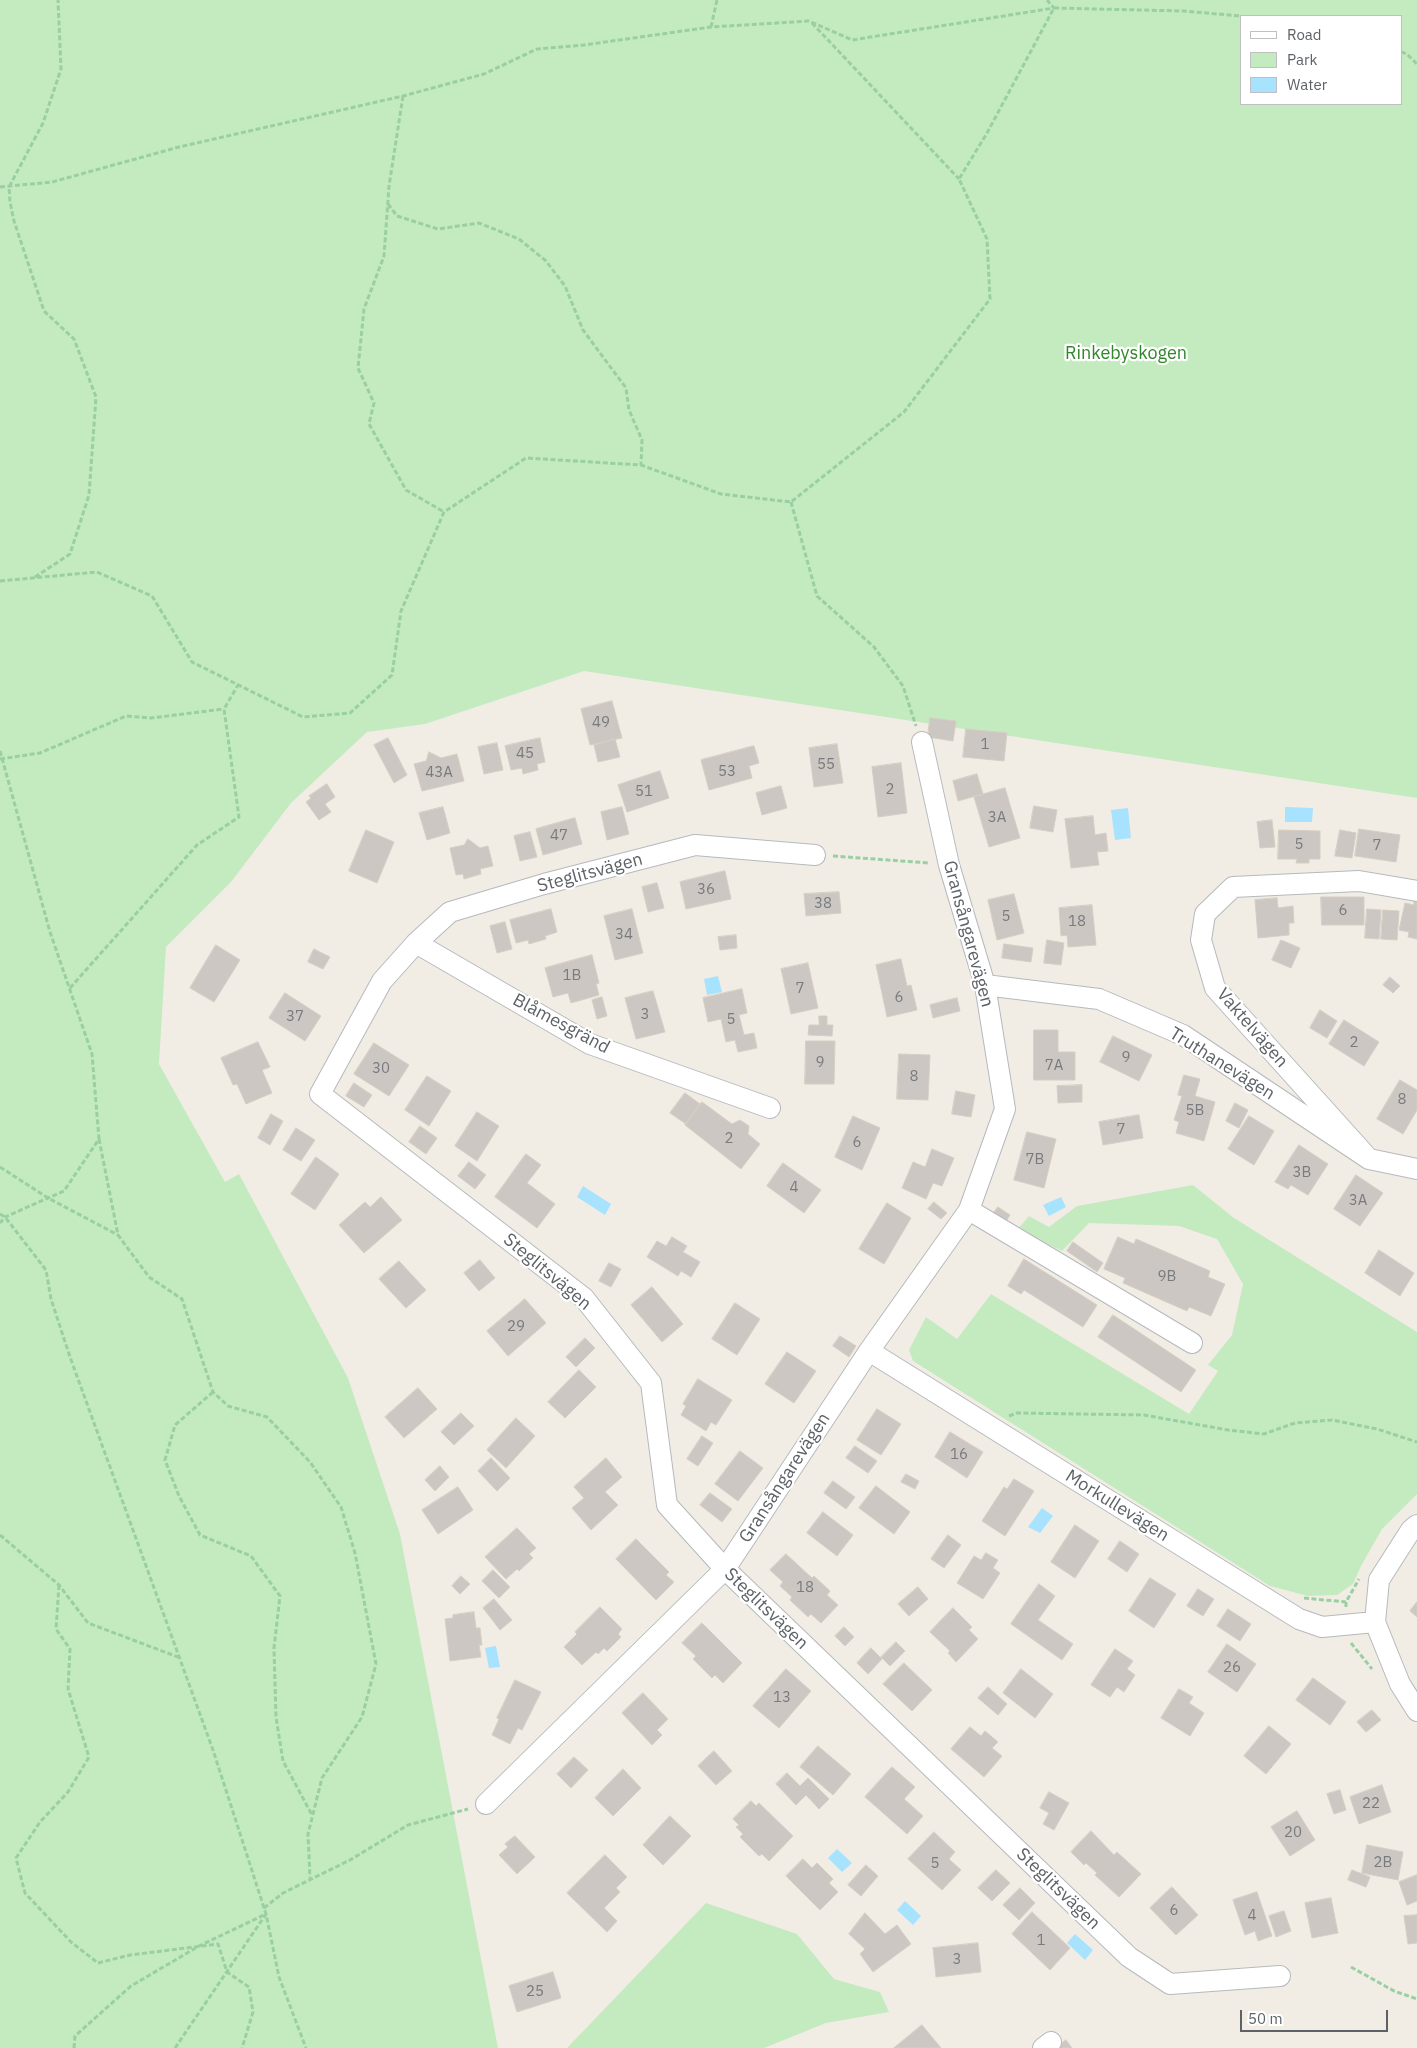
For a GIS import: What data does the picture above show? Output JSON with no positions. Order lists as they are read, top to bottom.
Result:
{
  "streets": {
    "street": [
      "Steglitsvägen",
      "Gransångarevägen",
      "Blåmesgränd",
      "Vaktelvägen",
      "Truthanevägen",
      "Morkullevägen"
    ]
  },
  "crossings": [
    ["Steglitsvägen", "Gransångarevägen"],
    ["Steglitsvägen", "Blåmesgränd"],
    ["Gransångarevägen", "Truthanevägen"],
    ["Gransångarevägen", "Morkullevägen"],
    ["Vaktelvägen", "Truthanevägen"]
  ],
  "parks": ["Rinkebyskogen"],
  "house_numbers": [
    "49",
    "1",
    "45",
    "55",
    "53",
    "43A",
    "2",
    "51",
    "3A",
    "47",
    "5",
    "7",
    "36",
    "38",
    "6",
    "5",
    "18",
    "34",
    "1B",
    "7",
    "6",
    "3",
    "37",
    "5",
    "2",
    "9",
    "9",
    "7A",
    "30",
    "8",
    "8",
    "5B",
    "7",
    "2",
    "6",
    "7B",
    "3B",
    "4",
    "3A",
    "9B",
    "29",
    "16",
    "18",
    "26",
    "13",
    "22",
    "20",
    "2B",
    "5",
    "6",
    "4",
    "1",
    "3",
    "25"
  ],
  "legend": ["Road", "Park", "Water"],
  "scale_bar": "50 m"
}
